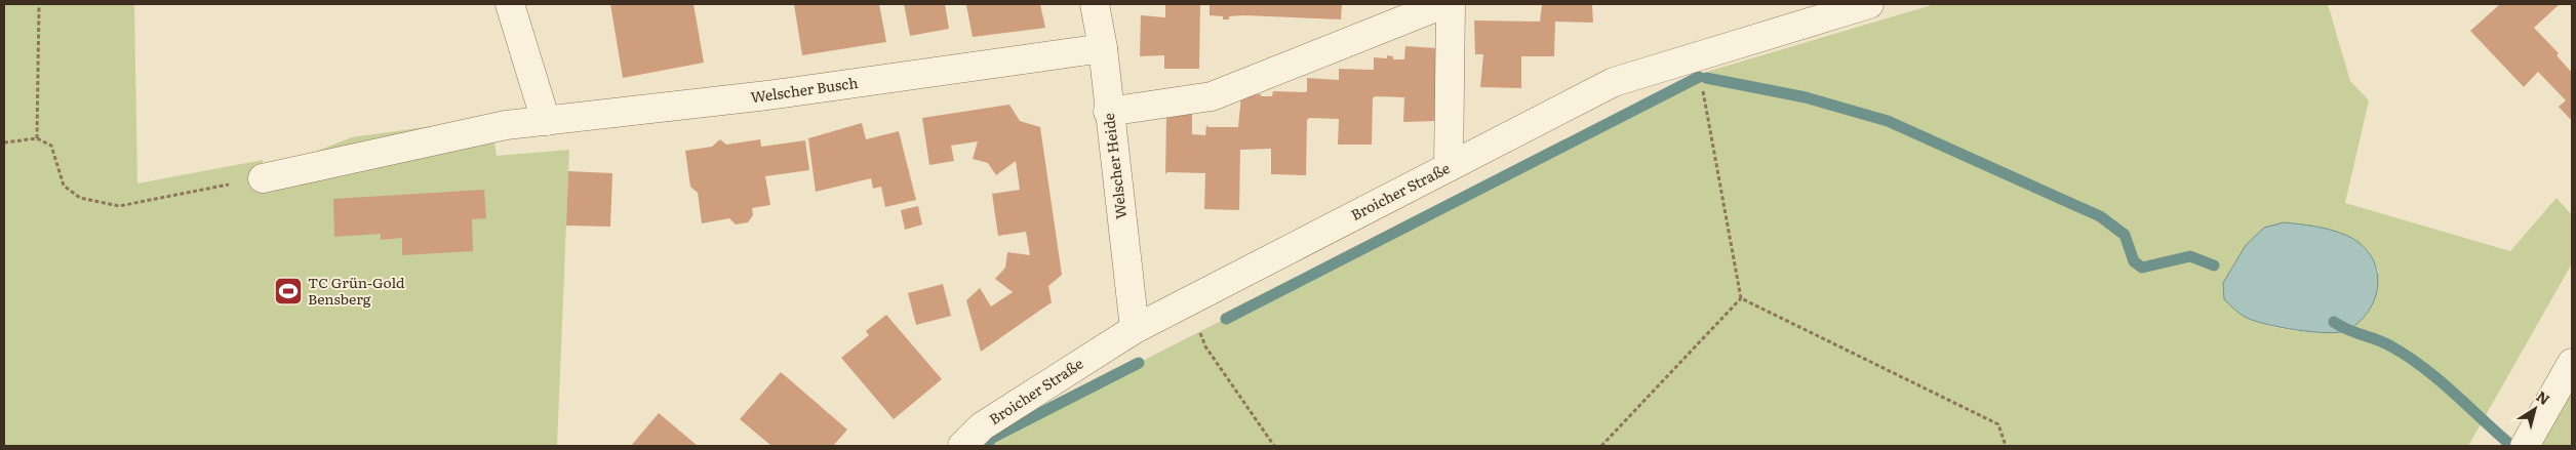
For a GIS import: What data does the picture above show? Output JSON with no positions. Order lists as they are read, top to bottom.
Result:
{
  "streets": {
    "street": ["Welscher Busch", "Welscher Heide", "Broicher Straße"]
  },
  "crossings": [
    ["Welscher Busch", "Welscher Heide"],
    ["Welscher Heide", "Broicher Straße"]
  ],
  "places": {
    "sports": ["TC Grün-Gold Bensberg"]
  },
  "north": "top right"
}
